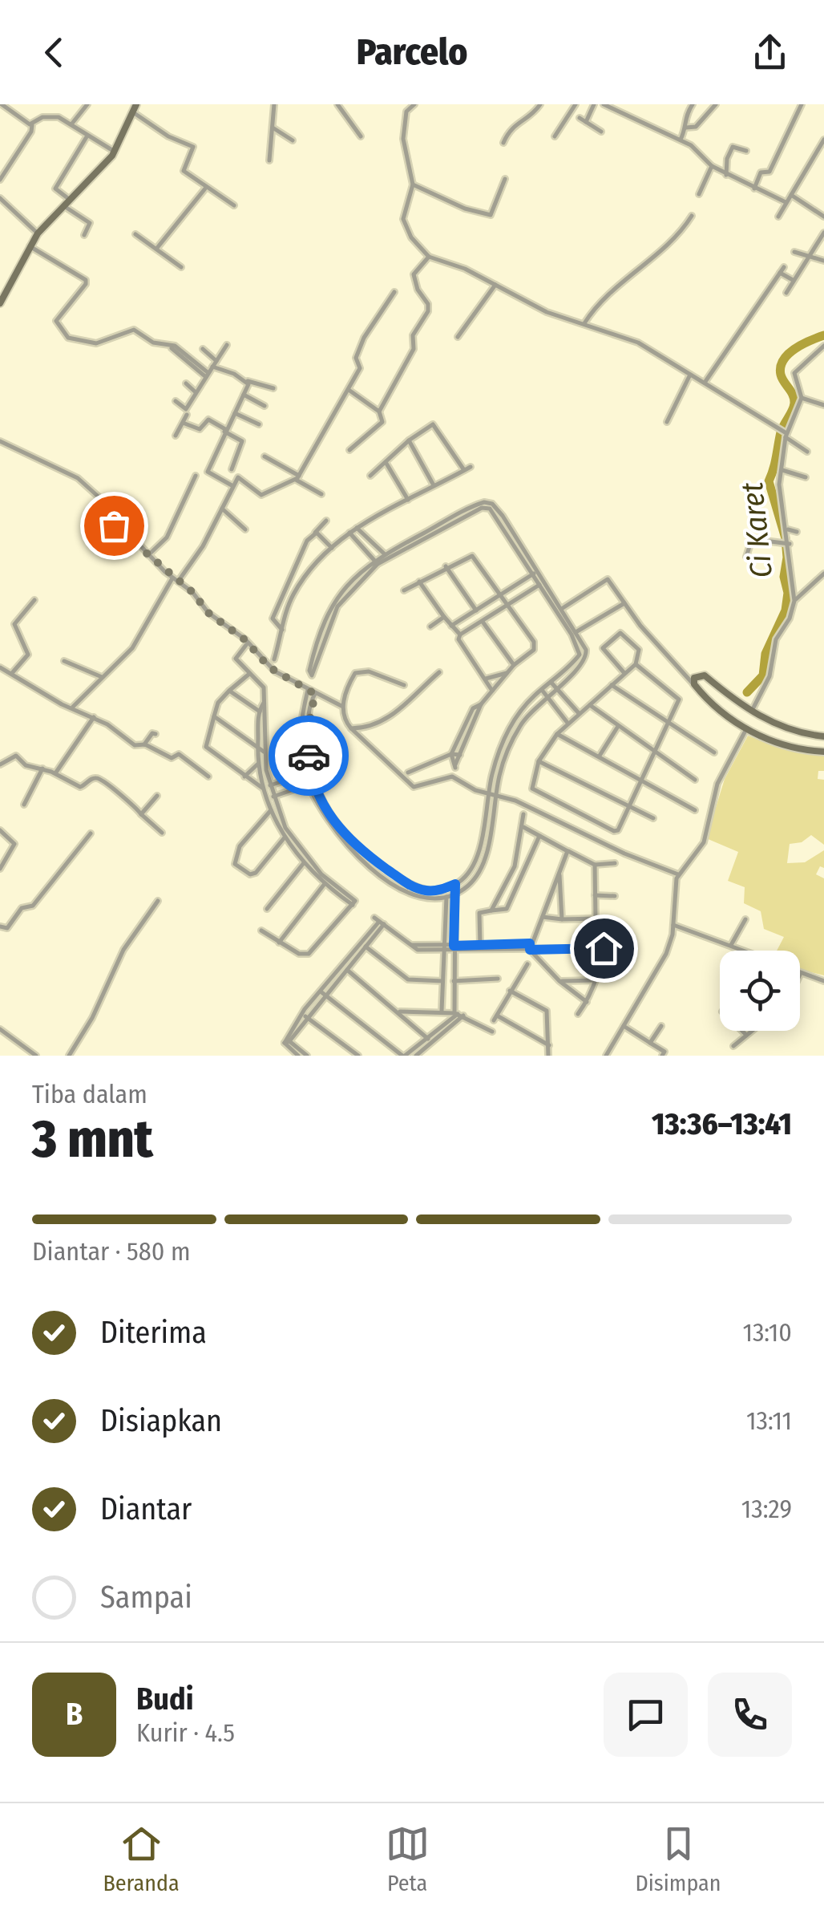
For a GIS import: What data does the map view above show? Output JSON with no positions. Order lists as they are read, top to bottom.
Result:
{
  "water": ["Ci Karet"],
  "page": {
    "header": "Parcelo",
    "heading": ["3 mnt", "Tiba dalam", "13:36–13:41"],
    "panel": ["Budi", "Kurir · 4.5"],
    "bar": "Diantar · 580 m",
    "list": [
      ["Diterima", "13:10"],
      ["Disiapkan", "13:11"],
      ["Diantar", "13:29"],
      "Sampai"
    ],
    "round": "B",
    "tabs": ["Beranda", "Peta", "Disimpan"]
  }
}
